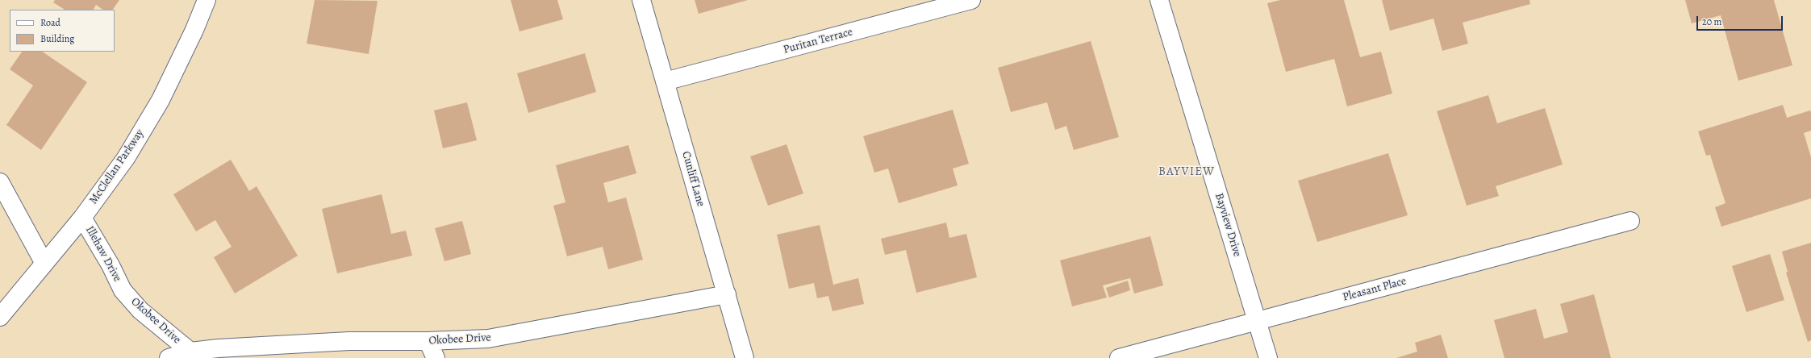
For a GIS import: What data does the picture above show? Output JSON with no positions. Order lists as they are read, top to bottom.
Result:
{
  "streets": {
    "street": [
      "Puritan Terrace",
      "McClellan Parkway",
      "Cunliff Lane",
      "Bayview Drive",
      "Illehaw Drive",
      "Pleasant Place",
      "Okobee Drive"
    ]
  },
  "crossings": [
    ["Puritan Terrace", "Cunliff Lane"],
    ["McClellan Parkway", "Illehaw Drive"],
    ["Cunliff Lane", "Okobee Drive"],
    ["Bayview Drive", "Pleasant Place"],
    ["Illehaw Drive", "Okobee Drive"]
  ],
  "districts": ["BAYVIEW"],
  "legend": ["Road", "Building"],
  "scale_bar": "20 m"
}
